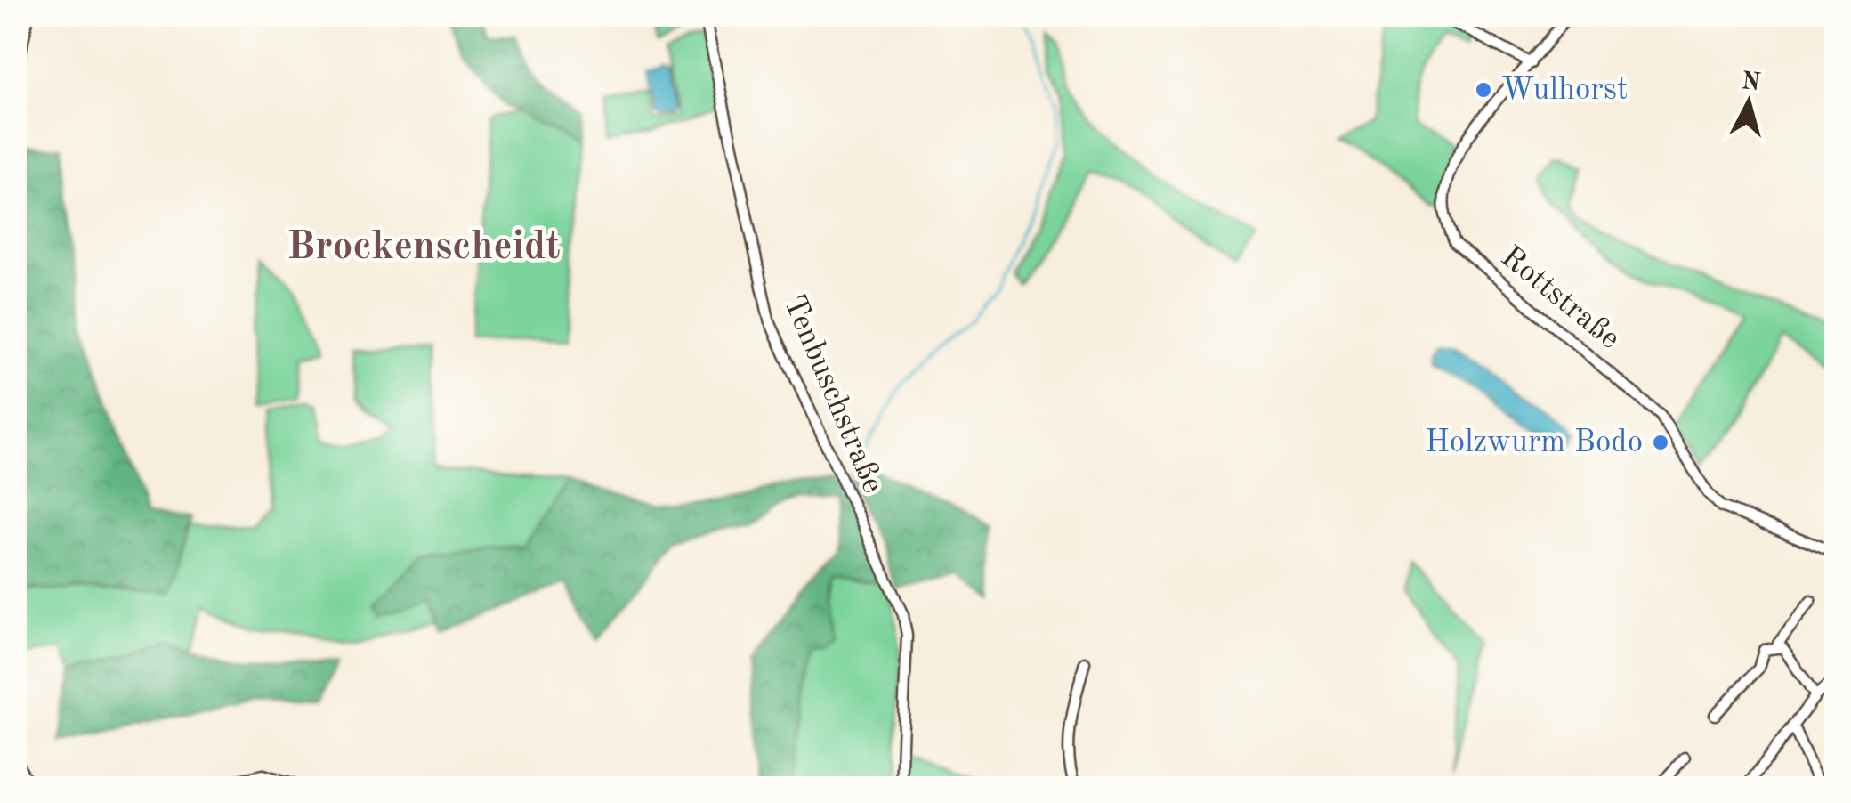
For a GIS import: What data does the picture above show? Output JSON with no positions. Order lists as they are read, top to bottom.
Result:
{
  "streets": {
    "street": ["Rottstraße", "Tenbuschstraße"]
  },
  "districts": ["Brockenscheidt"],
  "places": ["Wulhorst", "Holzwurm Bodo"],
  "north": "top"
}
